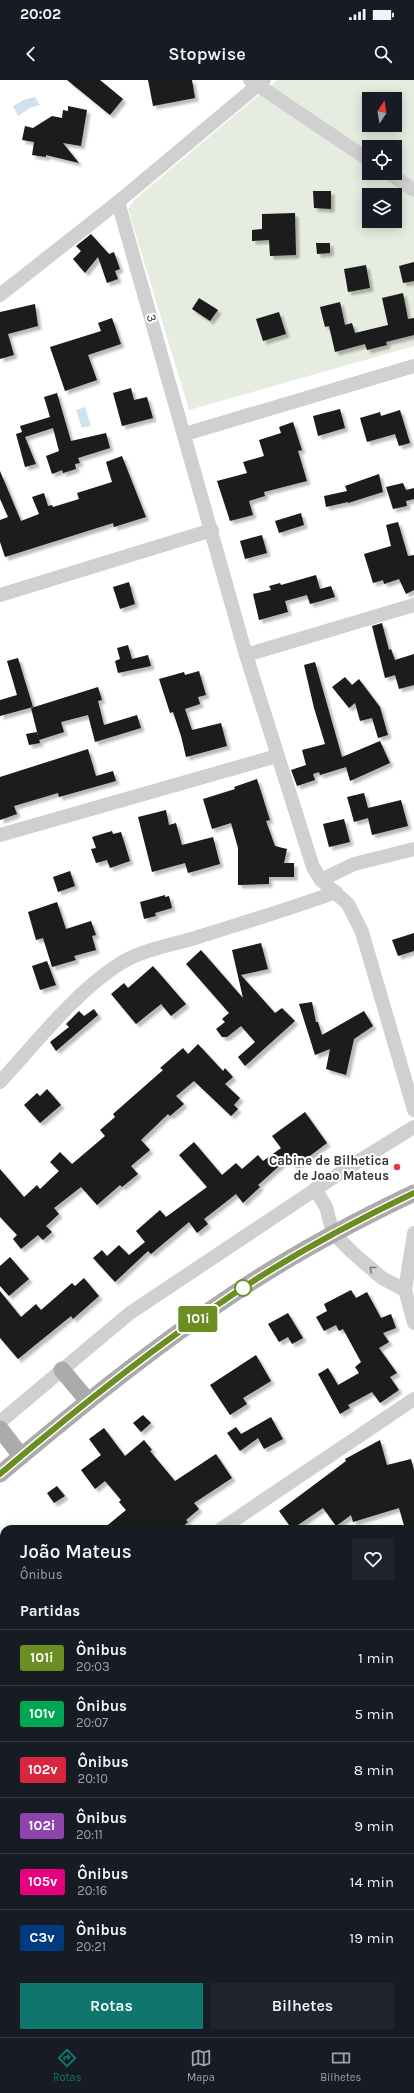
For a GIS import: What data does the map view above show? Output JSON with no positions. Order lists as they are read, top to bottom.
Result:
{
  "streets": {
    "street": ["3"]
  },
  "places": ["Cabine de Bilhetica de Joao Mateus"],
  "lines": ["bus line 101i"],
  "north": "top",
  "page": {
    "status": "20:02",
    "header": "Stopwise",
    "on_map": "101i",
    "heading": [
      ["João Mateus", "Ônibus"],
      "Partidas"
    ],
    "list": [
      {
        "mark": "101i",
        "name": "Ônibus",
        "note": "20:03",
        "value": "1 min"
      },
      {
        "mark": "101v",
        "name": "Ônibus",
        "note": "20:07",
        "value": "5 min"
      },
      {
        "mark": "102v",
        "name": "Ônibus",
        "note": "20:10",
        "value": "8 min"
      },
      {
        "mark": "102i",
        "name": "Ônibus",
        "note": "20:11",
        "value": "9 min"
      },
      {
        "mark": "105v",
        "name": "Ônibus",
        "note": "20:16",
        "value": "14 min"
      },
      {
        "mark": "C3v",
        "name": "Ônibus",
        "note": "20:21",
        "value": "19 min"
      }
    ],
    "buttons": ["Rotas", "Bilhetes"],
    "tabs": ["Rotas", "Mapa", "Bilhetes"]
  }
}
